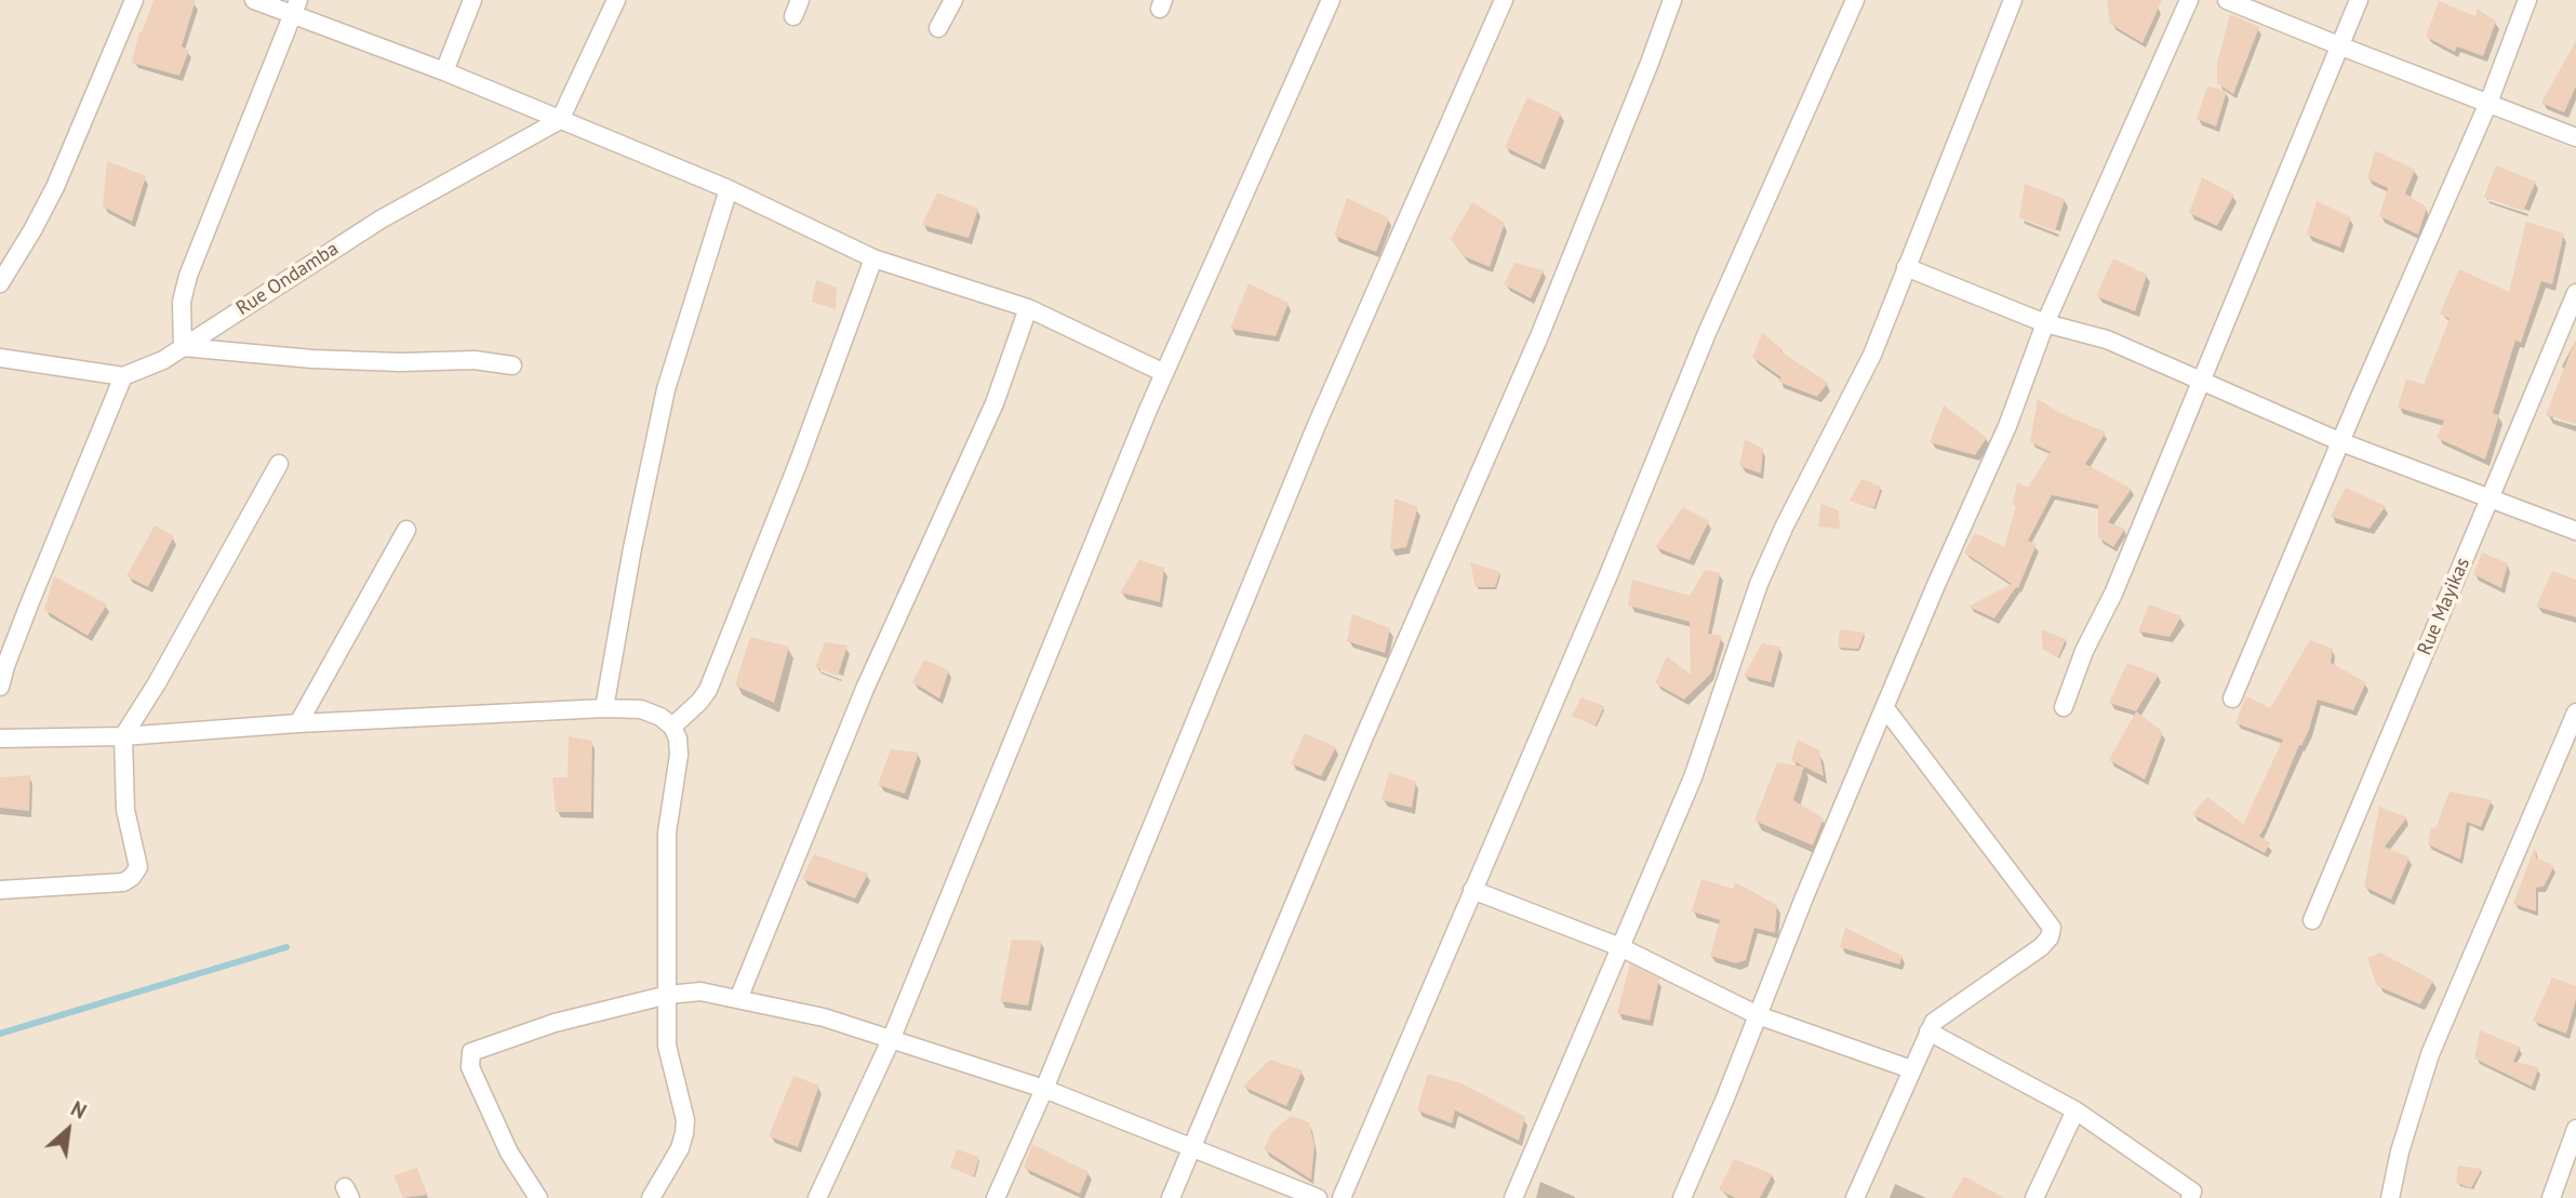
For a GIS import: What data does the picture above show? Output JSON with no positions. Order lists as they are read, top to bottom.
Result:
{
  "streets": {
    "street": ["Rue Ondamba", "Rue Mayikas"]
  },
  "north": "top right"
}
